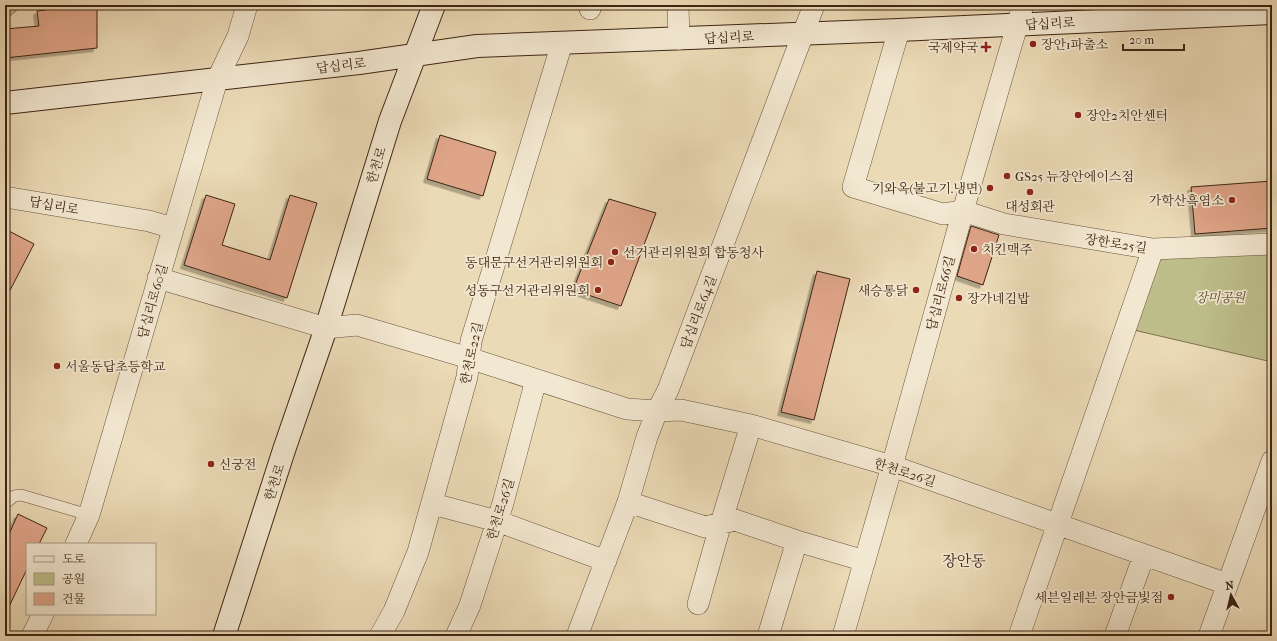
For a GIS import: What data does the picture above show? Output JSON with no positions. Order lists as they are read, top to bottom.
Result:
{
  "streets": {
    "main road": ["답십리로", "한천로"],
    "street": [
      "장한로25길",
      "답십리로66길",
      "답십리로60길",
      "답십리로64길",
      "한천로22길",
      "한천로26길"
    ]
  },
  "crossings": [
    ["답십리로", "한천로"],
    ["답십리로", "답십리로66길"],
    ["답십리로", "답십리로60길"],
    ["답십리로", "답십리로64길"],
    ["답십리로", "한천로22길"],
    ["한천로", "한천로26길"],
    ["장한로25길", "답십리로66길"],
    ["답십리로66길", "한천로26길"],
    ["답십리로64길", "한천로26길"],
    ["한천로22길", "한천로26길"]
  ],
  "districts": ["장안동"],
  "parks": ["장미공원"],
  "places": {
    "other": [
      "장안1파출소",
      "장안2치안센터",
      "GS25 뉴장안에이스점",
      "기와옥(불고기.냉면)",
      "대성회관",
      "가학산흑염소",
      "치킨맥주",
      "선거관리위원회 합동청사",
      "동대문구선거관리위원회",
      "성동구선거관리위원회",
      "새승통닭",
      "장가네김밥",
      "서울동답초등학교",
      "신궁전",
      "세븐일레븐 장안금빛점"
    ],
    "health": ["국제약국"]
  },
  "legend": ["도로", "공원", "건물"],
  "scale_bar": "20 m",
  "north": "top"
}
